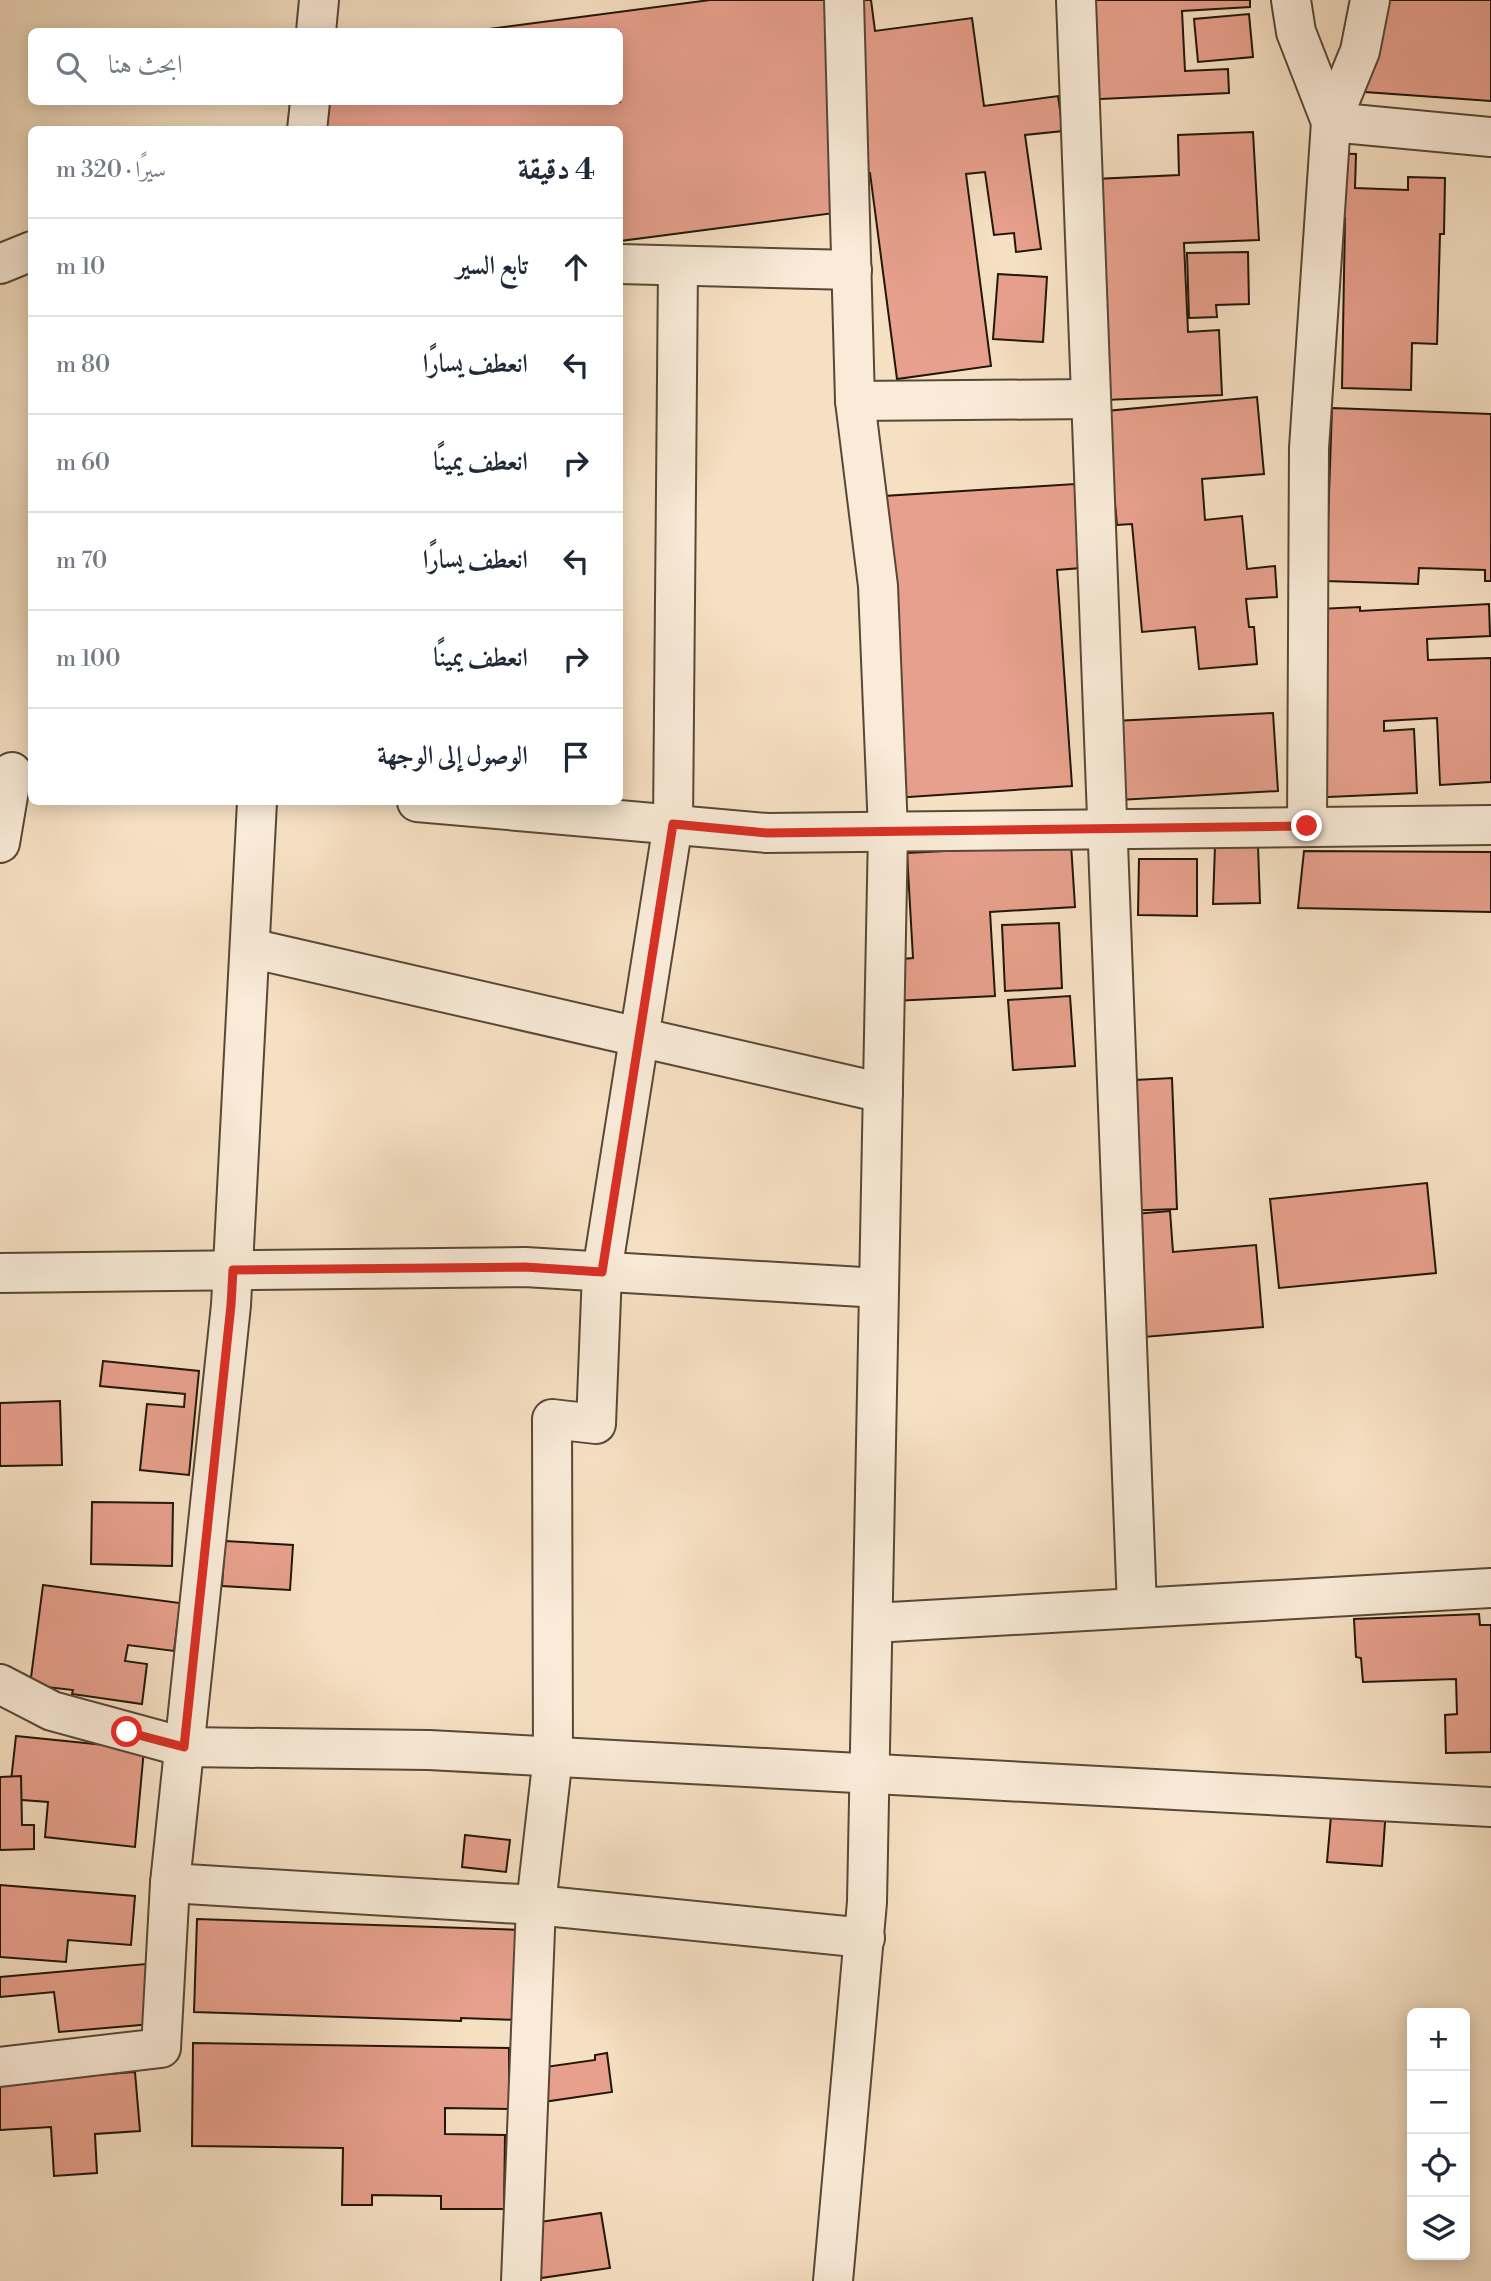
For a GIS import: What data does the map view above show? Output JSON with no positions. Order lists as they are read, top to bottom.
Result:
{
  "page": {
    "search": "ابحث هنا",
    "heading": ["4 دقيقة", "سيرًا · 320 m"],
    "list": [
      ["تابع السير", "10 m"],
      ["انعطف يسارًا", "80 m"],
      ["انعطف يمينًا", "60 m"],
      ["انعطف يسارًا", "70 m"],
      ["انعطف يمينًا", "100 m"],
      "الوصول إلى الوجهة"
    ],
    "map_buttons": ["+", "−"]
  }
}
